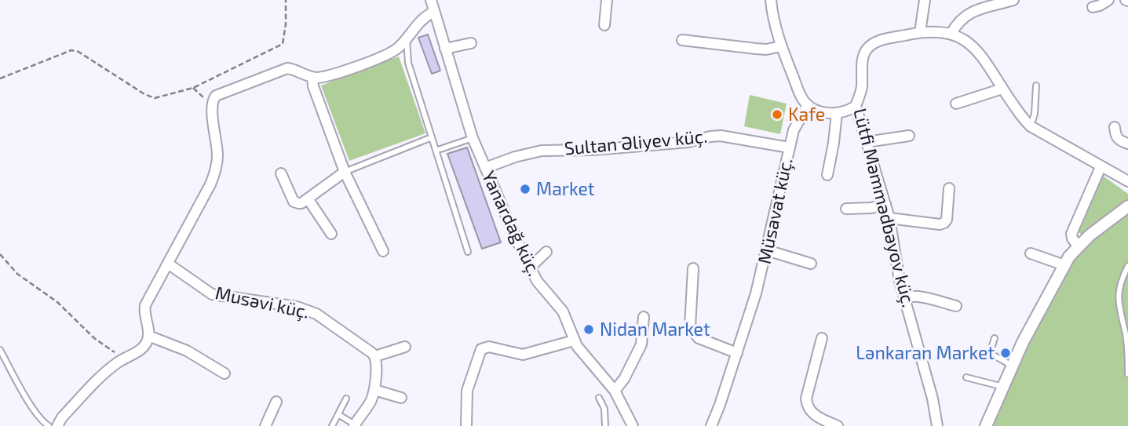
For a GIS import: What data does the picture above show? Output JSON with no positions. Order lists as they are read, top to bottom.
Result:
{
  "streets": {
    "street": [
      "Sultan Əliyev küç.",
      "Lütfi Məmmədbəyov küç.",
      "Müsavat küç.",
      "Yanardağ küç.",
      "Musəvi küç."
    ]
  },
  "crossings": [
    ["Sultan Əliyev küç.", "Müsavat küç."],
    ["Sultan Əliyev küç.", "Yanardağ küç."]
  ],
  "places": [
    "Kafe",
    "Market",
    "Nidan Market",
    "Lənkaran Market"
  ]
}
